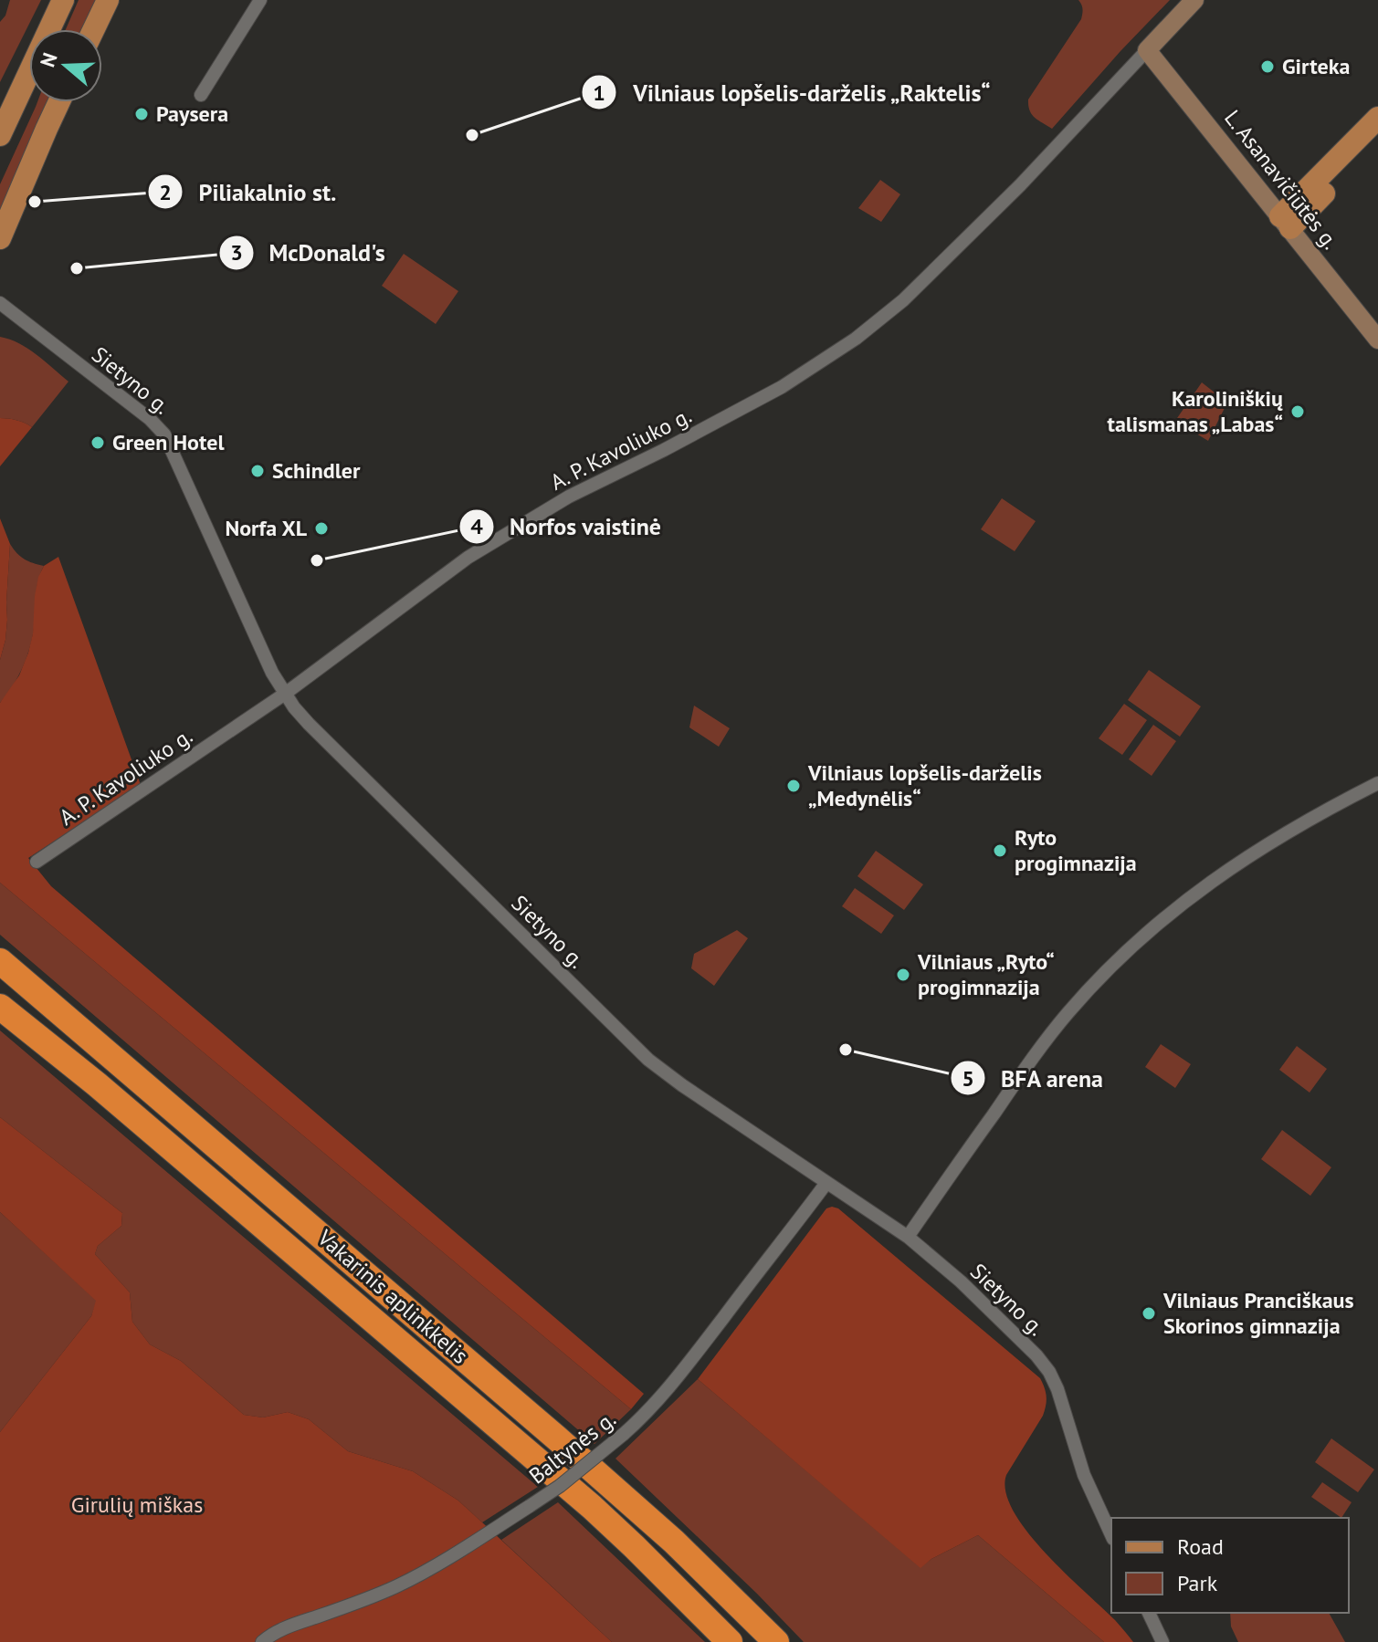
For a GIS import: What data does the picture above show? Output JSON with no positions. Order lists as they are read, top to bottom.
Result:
{
  "streets": {
    "highway": ["Vakarinis aplinkkelis"],
    "main road": ["L. Asanavičiūtės g."],
    "street": ["Sietyno g.", "A. P. Kavoliuko g.", "Baltynės g."]
  },
  "crossings": [
    ["L. Asanavičiūtės g.", "A. P. Kavoliuko g."],
    ["Sietyno g.", "A. P. Kavoliuko g."],
    ["Sietyno g.", "Baltynės g."]
  ],
  "parks": ["Girulių miškas"],
  "places": [
    "Girteka",
    "Paysera",
    "Vilniaus lopšelis-darželis „Raktelis“",
    "Piliakalnio st.",
    "McDonald's",
    "Karoliniškių talismanas „Labas“",
    "Green Hotel",
    "Schindler",
    "Norfa XL",
    "Norfos vaistinė",
    "Vilniaus lopšelis-darželis „Medynėlis“",
    "Ryto progimnazija",
    "Vilniaus „Ryto“ progimnazija",
    "BFA arena",
    "Vilniaus Pranciškaus Skorinos gimnazija"
  ],
  "legend": ["Road", "Park"],
  "north": "left"
}
